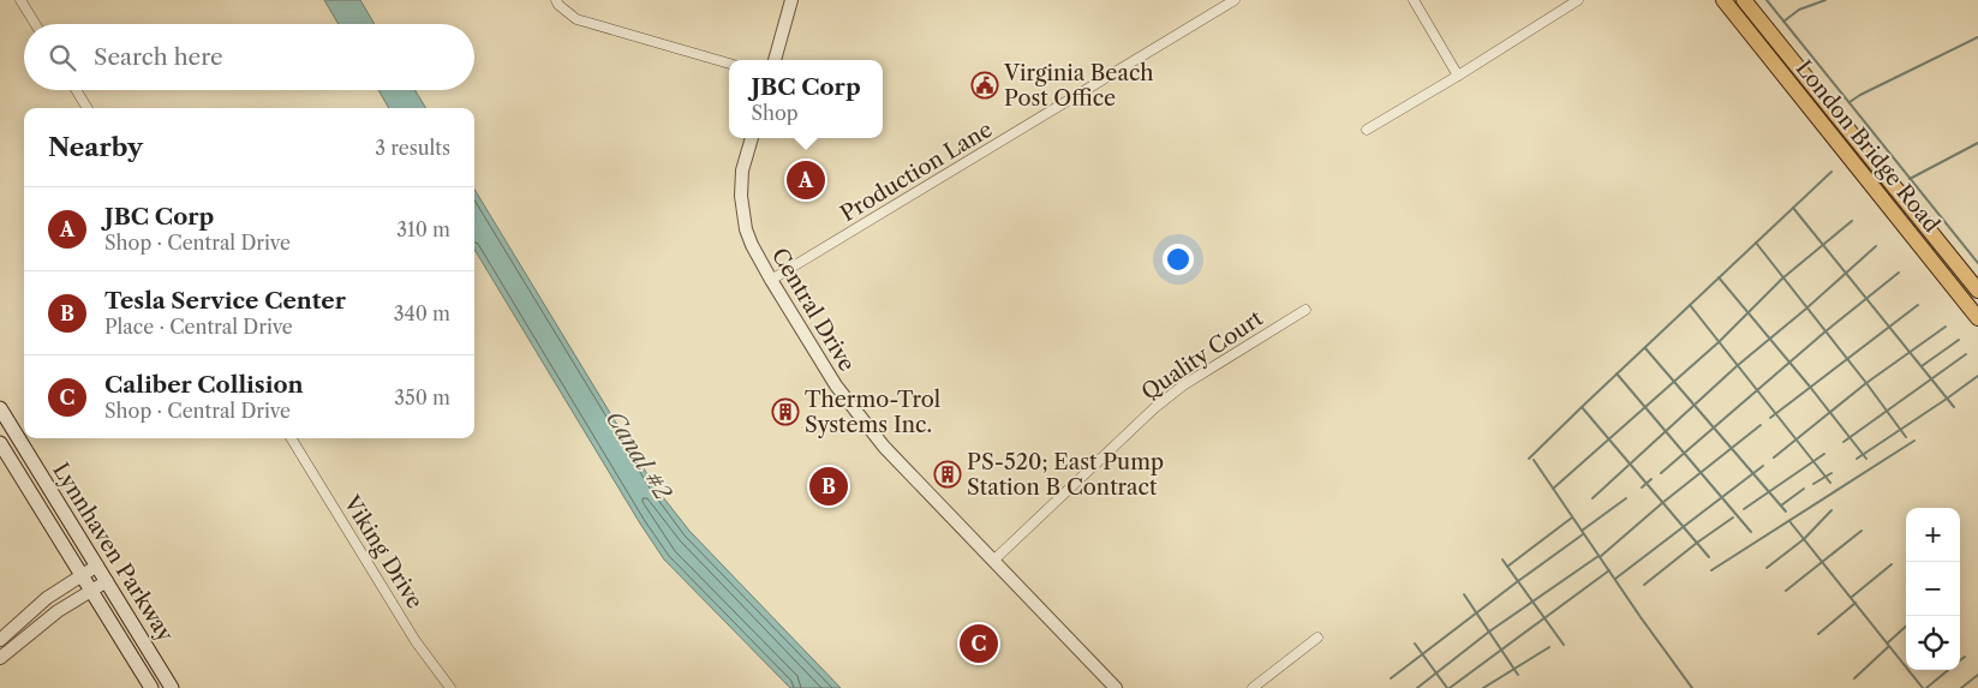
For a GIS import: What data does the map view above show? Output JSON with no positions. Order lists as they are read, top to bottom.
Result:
{
  "streets": {
    "main road": ["London Bridge Road", "Lynnhaven Parkway"],
    "street": [
      "Production Lane",
      "Central Drive",
      "Quality Court",
      "Viking Drive"
    ]
  },
  "crossings": [
    ["Production Lane", "Central Drive"],
    ["Central Drive", "Quality Court"]
  ],
  "water": ["Canal #2"],
  "places": {
    "public building": ["Virginia Beach Post Office"],
    "building": ["Thermo-Trol Systems Inc.", "PS-520; East Pump Station B Contract"]
  },
  "page": {
    "search": "Search here",
    "popup": ["JBC Corp", "Shop"],
    "heading": ["Nearby", "3 results"],
    "pins": ["A", "B", "C"],
    "list": [
      {
        "mark": "A",
        "name": "JBC Corp",
        "note": "Shop · Central Drive",
        "value": "310 m"
      },
      {
        "mark": "B",
        "name": "Tesla Service Center",
        "note": "Place · Central Drive",
        "value": "340 m"
      },
      {
        "mark": "C",
        "name": "Caliber Collision",
        "note": "Shop · Central Drive",
        "value": "350 m"
      }
    ],
    "map_buttons": ["+", "−"]
  }
}
